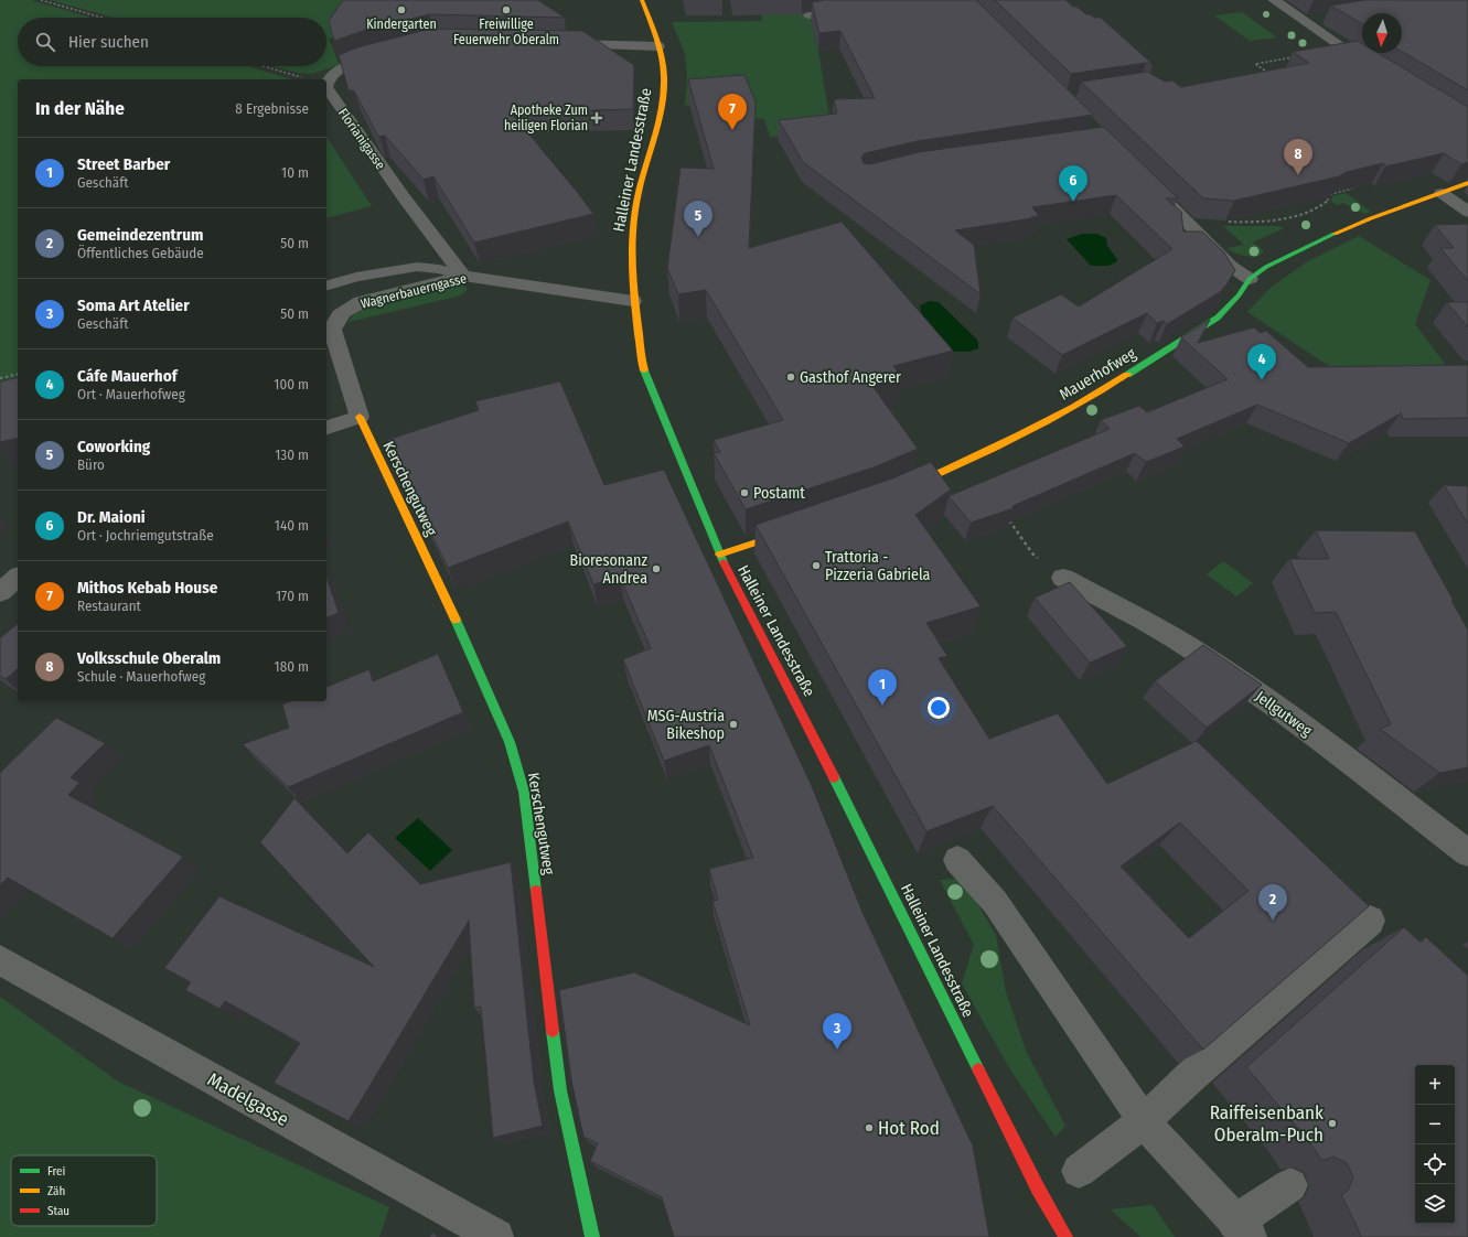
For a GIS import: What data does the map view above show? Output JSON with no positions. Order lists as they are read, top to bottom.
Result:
{
  "streets": {
    "street": [
      "Florianigasse",
      "Halleiner Landesstraße",
      "Wagnerbauerngasse",
      "Mauerhofweg",
      "Kerschengutweg",
      "Jellgutweg",
      "Madelgasse"
    ]
  },
  "crossings": [
    ["Florianigasse", "Wagnerbauerngasse"],
    ["Halleiner Landesstraße", "Wagnerbauerngasse"],
    ["Wagnerbauerngasse", "Kerschengutweg"]
  ],
  "places": {
    "other": [
      "Kindergarten",
      "Freiwillige Feuerwehr Oberalm",
      "Gasthof Angerer",
      "Postamt",
      "Trattoria - Pizzeria Gabriela",
      "Bioresonanz Andrea",
      "MSG-Austria Bikeshop",
      "Raiffeisenbank Oberalm-Puch",
      "Hot Rod"
    ],
    "health": ["Apotheke Zum heiligen Florian"]
  },
  "legend": ["Frei", "Zäh", "Stau"],
  "north": "bottom",
  "page": {
    "search": "Hier suchen",
    "heading": ["In der Nähe", "8 Ergebnisse"],
    "pins": [
      "7",
      "8",
      "6",
      "5",
      "4",
      "1",
      "2",
      "3"
    ],
    "list": [
      {
        "mark": "1",
        "name": "Street Barber",
        "note": "Geschäft",
        "value": "10 m"
      },
      {
        "mark": "2",
        "name": "Gemeindezentrum",
        "note": "Öffentliches Gebäude",
        "value": "50 m"
      },
      {
        "mark": "3",
        "name": "Soma Art Atelier",
        "note": "Geschäft",
        "value": "50 m"
      },
      {
        "mark": "4",
        "name": "Cáfe Mauerhof",
        "note": "Ort · Mauerhofweg",
        "value": "100 m"
      },
      {
        "mark": "5",
        "name": "Coworking",
        "note": "Büro",
        "value": "130 m"
      },
      {
        "mark": "6",
        "name": "Dr. Maioni",
        "note": "Ort · Jochriemgutstraße",
        "value": "140 m"
      },
      {
        "mark": "7",
        "name": "Mithos Kebab House",
        "note": "Restaurant",
        "value": "170 m"
      },
      {
        "mark": "8",
        "name": "Volksschule Oberalm",
        "note": "Schule · Mauerhofweg",
        "value": "180 m"
      }
    ],
    "map_buttons": ["+", "−"]
  }
}
